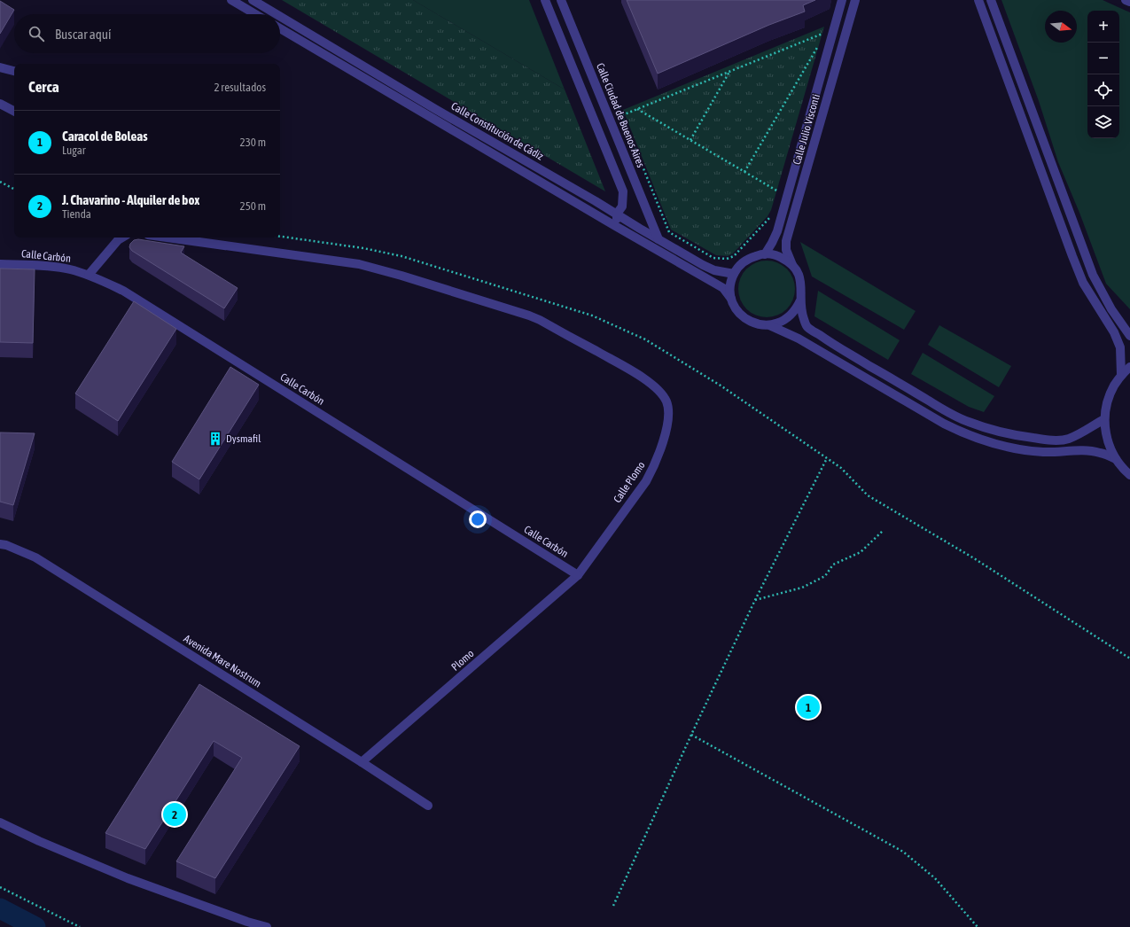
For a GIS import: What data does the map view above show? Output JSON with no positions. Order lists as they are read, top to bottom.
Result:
{
  "streets": {
    "street": [
      "Calle Ciudad de Buenos Aires",
      "Calle Julio Visconti",
      "Calle Constitución de Cádiz",
      "Calle Carbón",
      "Calle Plomo",
      "Plomo",
      "Avenida Mare Nostrum"
    ]
  },
  "crossings": [
    ["Calle Ciudad de Buenos Aires", "Calle Constitución de Cádiz"],
    ["Calle Julio Visconti", "Calle Constitución de Cádiz"],
    ["Calle Carbón", "Calle Plomo"],
    ["Calle Carbón", "Plomo"],
    ["Calle Plomo", "Plomo"],
    ["Plomo", "Avenida Mare Nostrum"]
  ],
  "places": {
    "building": ["Dysmafil"]
  },
  "north": "right",
  "page": {
    "map_buttons": ["+", "−"],
    "search": "Buscar aquí",
    "heading": ["Cerca", "2 resultados"],
    "list": [
      {
        "mark": "1",
        "name": "Caracol de Boleas",
        "note": "Lugar",
        "value": "230 m"
      },
      {
        "mark": "2",
        "name": "J. Chavarino - Alquiler de box",
        "note": "Tienda",
        "value": "250 m"
      }
    ],
    "pins": ["1", "2"]
  }
}
